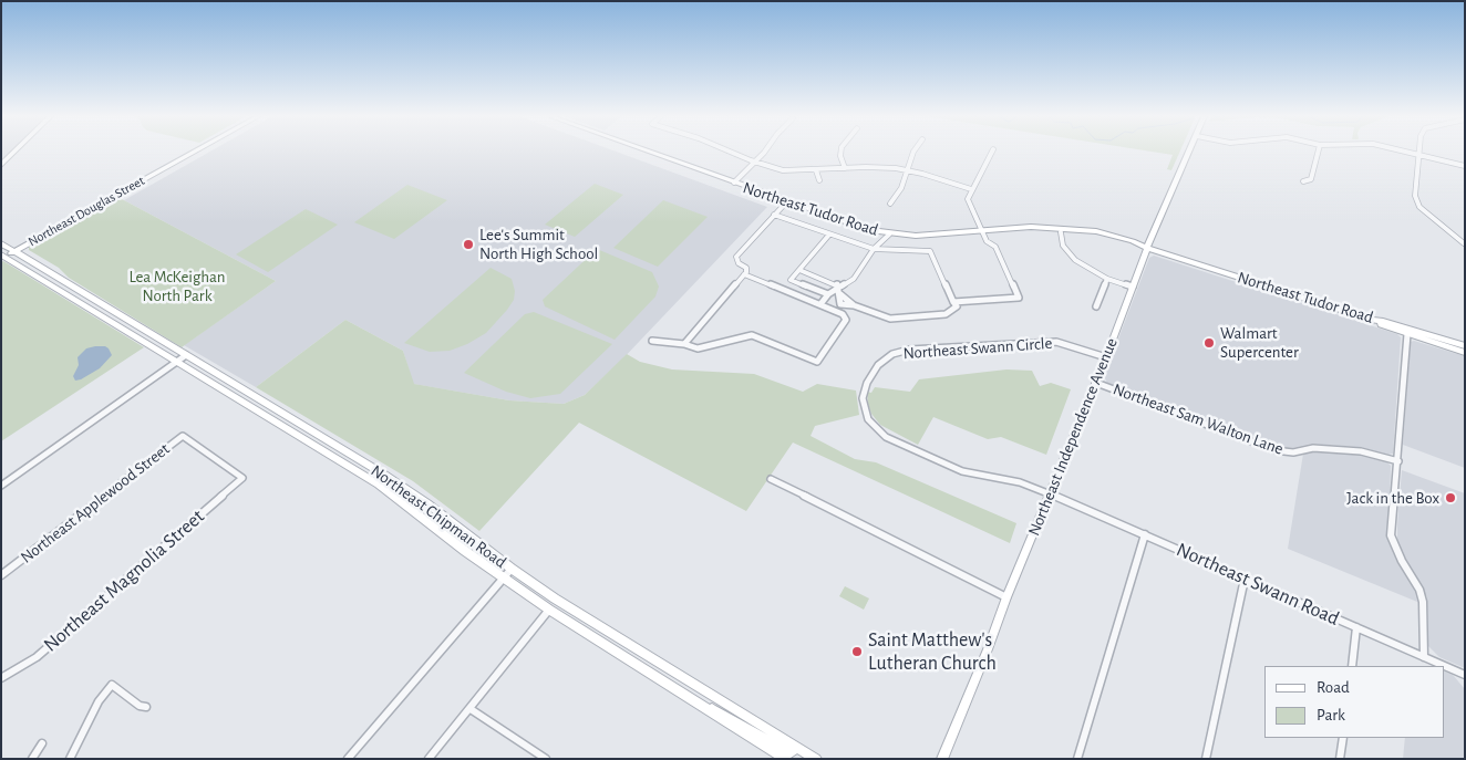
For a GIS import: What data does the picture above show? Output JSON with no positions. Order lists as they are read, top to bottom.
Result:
{
  "streets": {
    "main road": [
      "Northeast Tudor Road",
      "Northeast Douglas Street",
      "Northeast Independence Avenue",
      "Northeast Chipman Road"
    ],
    "street": [
      "Northeast Swann Circle",
      "Northeast Sam Walton Lane",
      "Northeast Applewood Street",
      "Northeast Magnolia Street",
      "Northeast Swann Road"
    ]
  },
  "crossings": [
    ["Northeast Tudor Road", "Northeast Independence Avenue"],
    ["Northeast Douglas Street", "Northeast Chipman Road"],
    ["Northeast Swann Circle", "Northeast Independence Avenue"],
    ["Northeast Swann Circle", "Northeast Swann Road"],
    ["Northeast Sam Walton Lane", "Northeast Independence Avenue"],
    ["Northeast Independence Avenue", "Northeast Swann Road"],
    ["Northeast Applewood Street", "Northeast Magnolia Street"]
  ],
  "parks": ["Lea McKeighan North Park"],
  "places": [
    "Lee's Summit North High School",
    "Walmart Supercenter",
    "Jack in the Box",
    "Saint Matthew's Lutheran Church"
  ],
  "legend": ["Road", "Park"]
}
